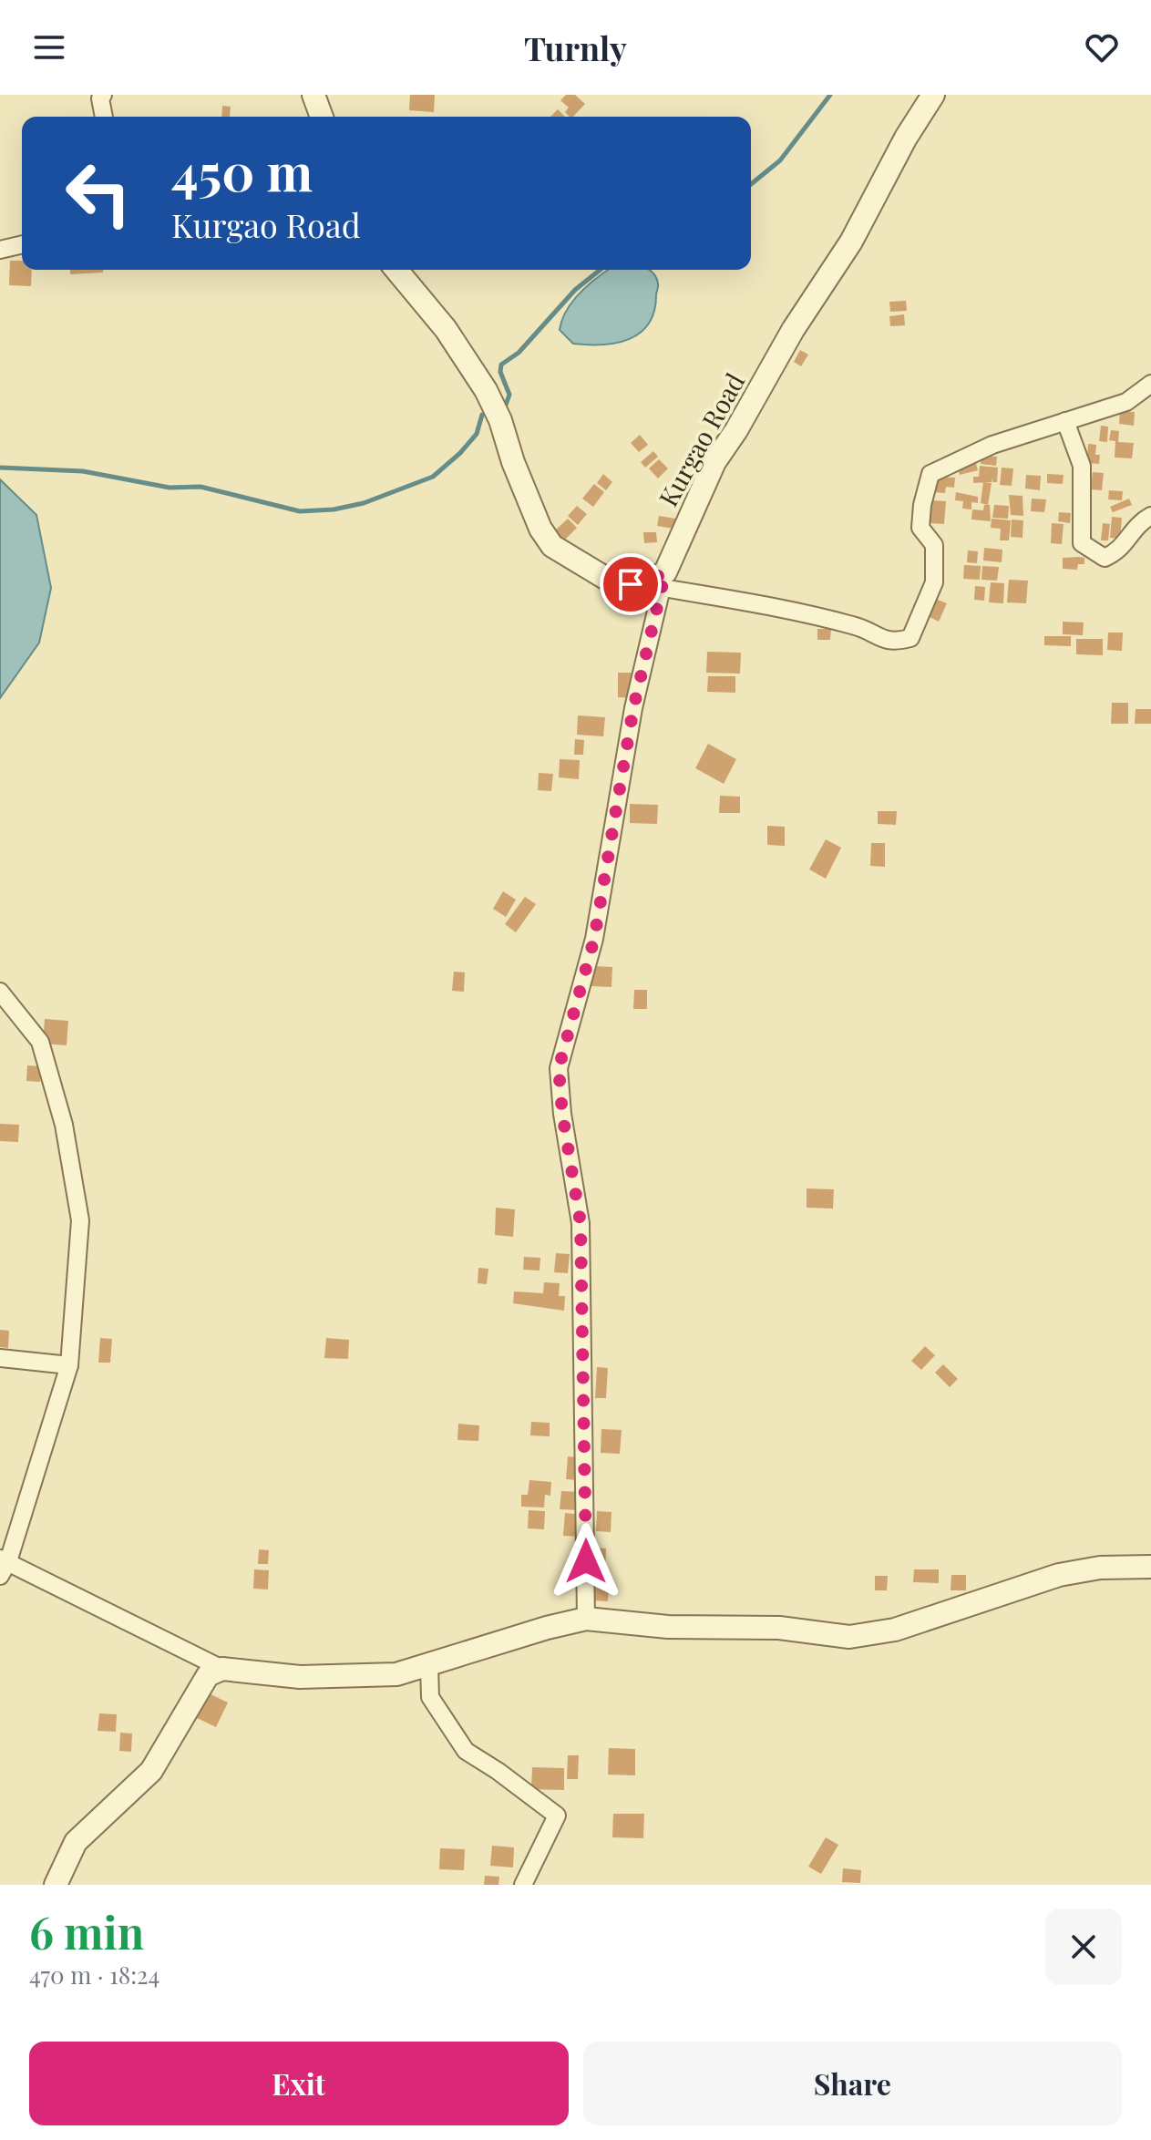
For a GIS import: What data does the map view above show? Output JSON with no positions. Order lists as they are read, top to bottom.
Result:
{
  "streets": {
    "street": ["Kurgao Road"]
  },
  "page": {
    "header": "Turnly",
    "turn": ["450 m", "Kurgao Road"],
    "heading": ["6 min", "470 m · 18:24"],
    "buttons": ["Exit", "Share"]
  }
}
